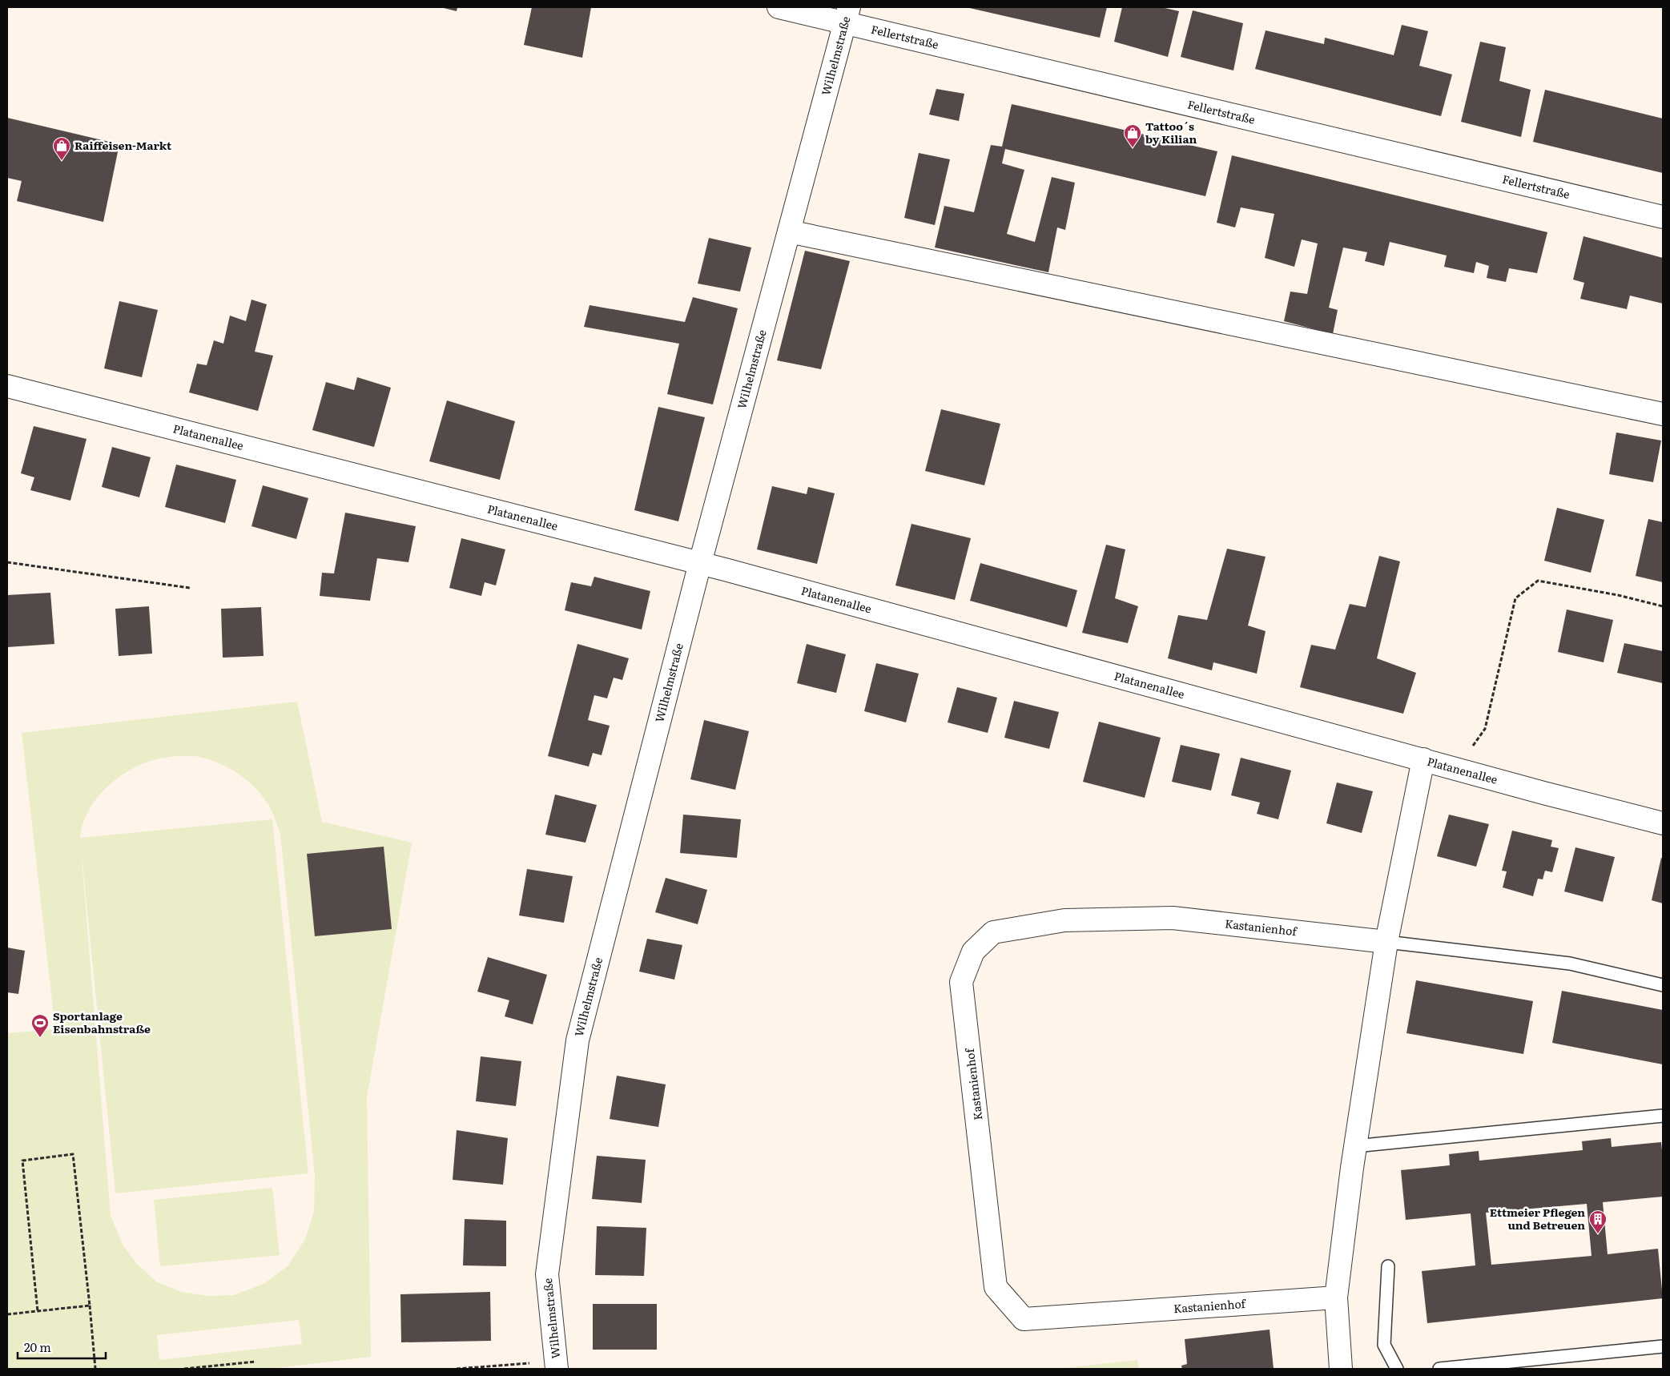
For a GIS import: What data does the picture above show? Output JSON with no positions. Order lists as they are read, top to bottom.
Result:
{
  "streets": {
    "street": [
      "Fellertstraße",
      "Wilhelmstraße",
      "Platanenallee",
      "Kastanienhof"
    ]
  },
  "crossings": [
    ["Fellertstraße", "Wilhelmstraße"],
    ["Wilhelmstraße", "Platanenallee"]
  ],
  "places": {
    "shop": ["Tattoo´s by Kilian", "Raiffeisen-Markt"],
    "sports": ["Sportanlage Eisenbahnstraße"],
    "building": ["Ettmeier Pflegen und Betreuen"]
  },
  "scale_bar": "20 m"
}
